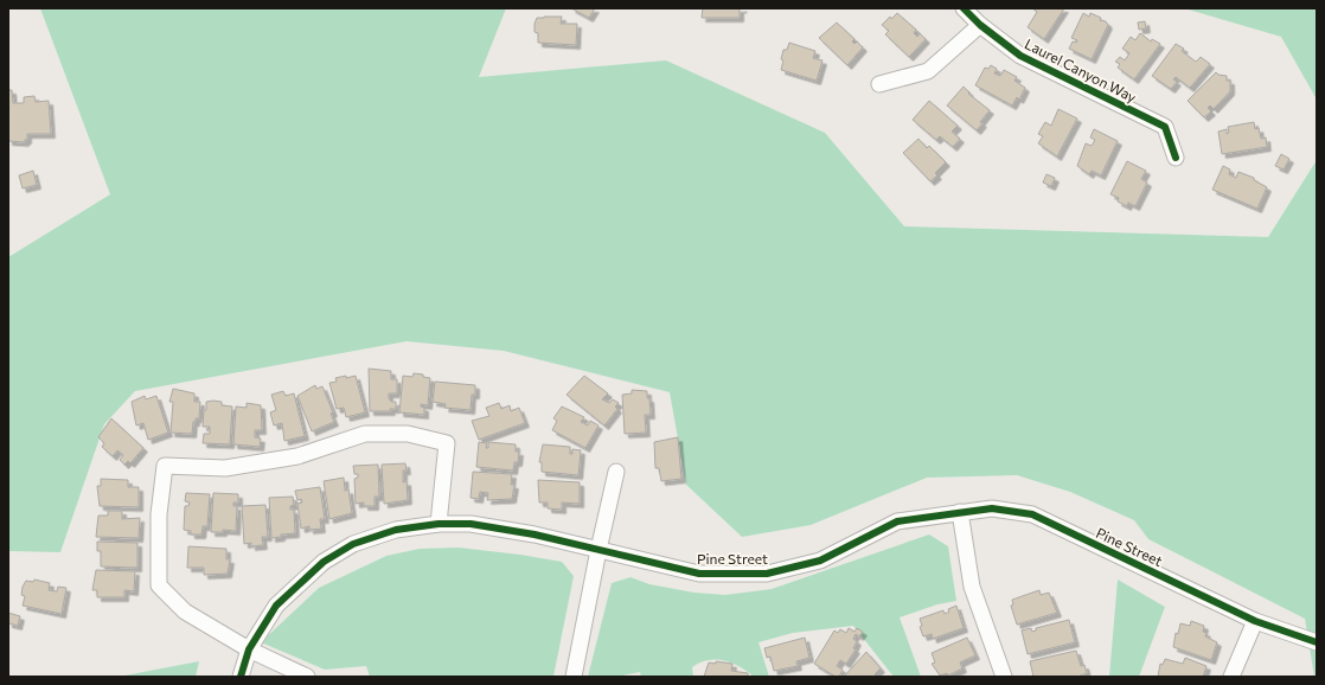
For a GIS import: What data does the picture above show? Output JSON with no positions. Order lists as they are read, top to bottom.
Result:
{
  "streets": {
    "street": ["Laurel Canyon Way", "Pine Street"]
  }
}
